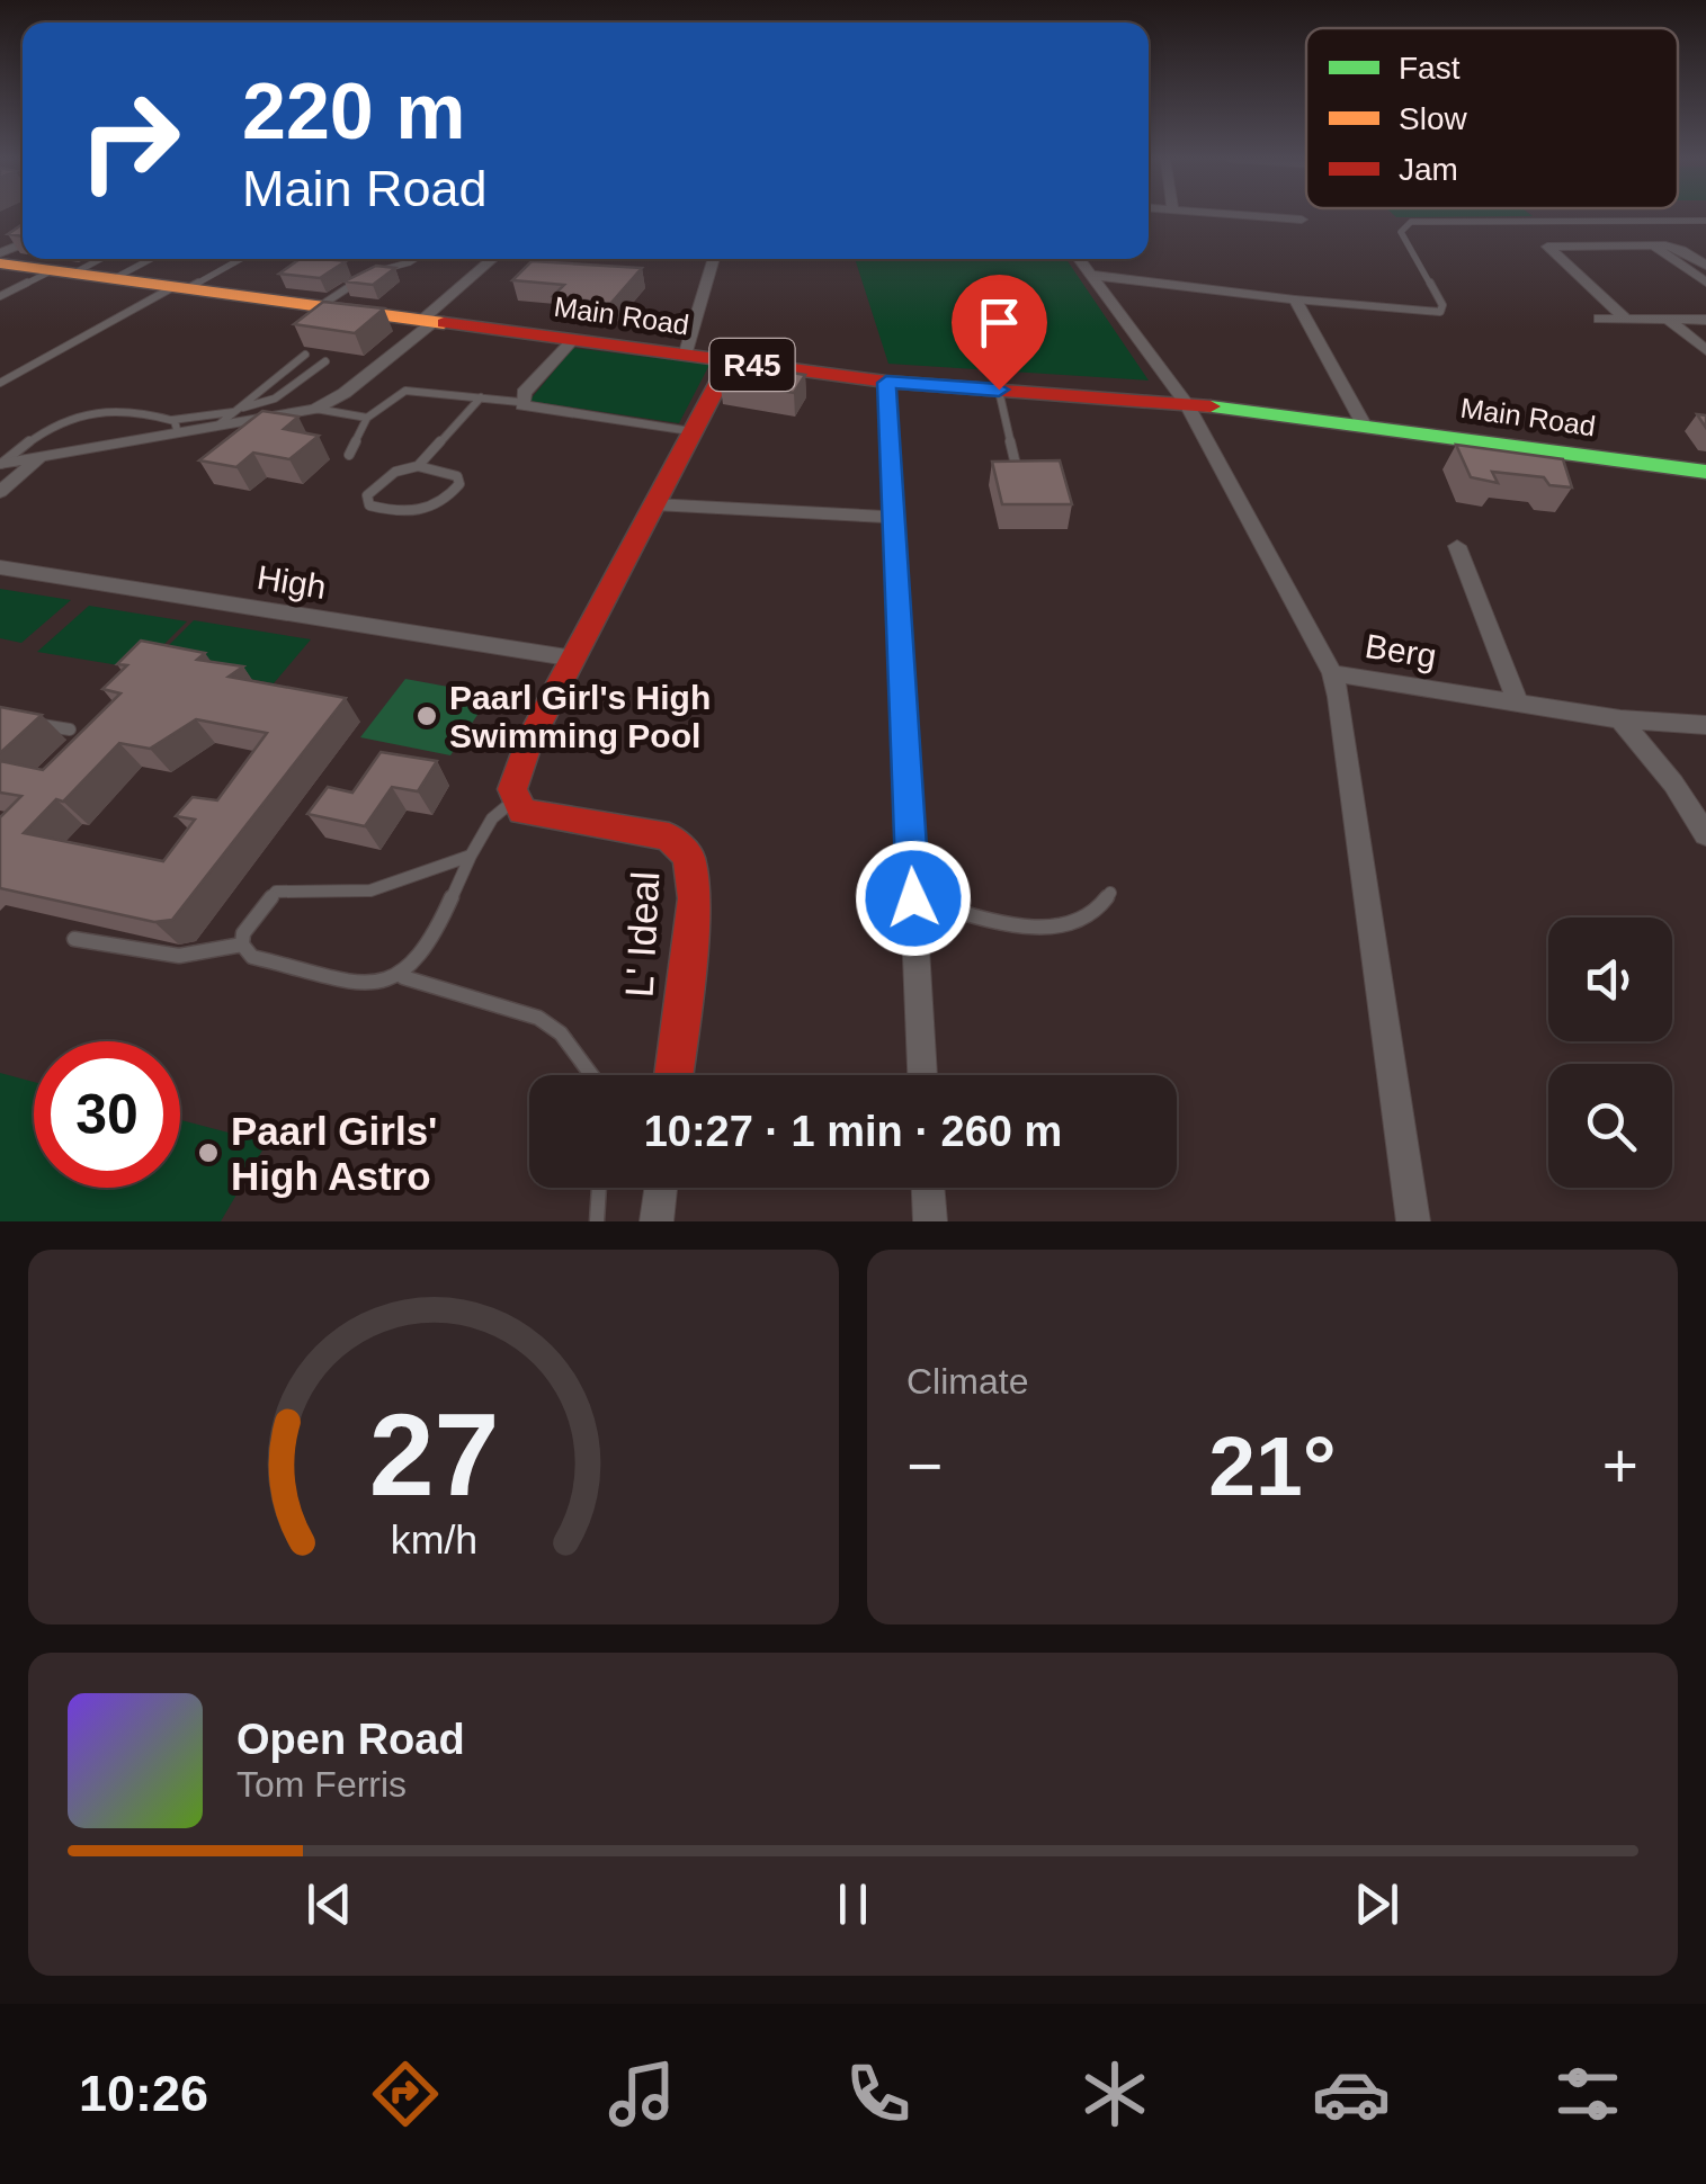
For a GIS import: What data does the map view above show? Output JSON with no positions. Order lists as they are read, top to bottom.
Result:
{
  "streets": {
    "main road": ["Main Road", "R45", "L' Ideal"],
    "street": ["High", "Berg"]
  },
  "crossings": [
    ["Main Road", "Berg"]
  ],
  "places": ["Paarl Girl's High Swimming Pool", "Paarl Girls' High Astro"],
  "legend": ["Fast", "Slow", "Jam"],
  "page": {
    "turn": ["220 m", "Main Road"],
    "limit": "30",
    "trip": "10:27 · 1 min · 260 m",
    "tile": "Climate",
    "heat": ["−", "21°", "+"],
    "song": ["Open Road", "Tom Ferris"],
    "tabs": "10:26",
    "gauge": ["27", "km/h"]
  }
}
